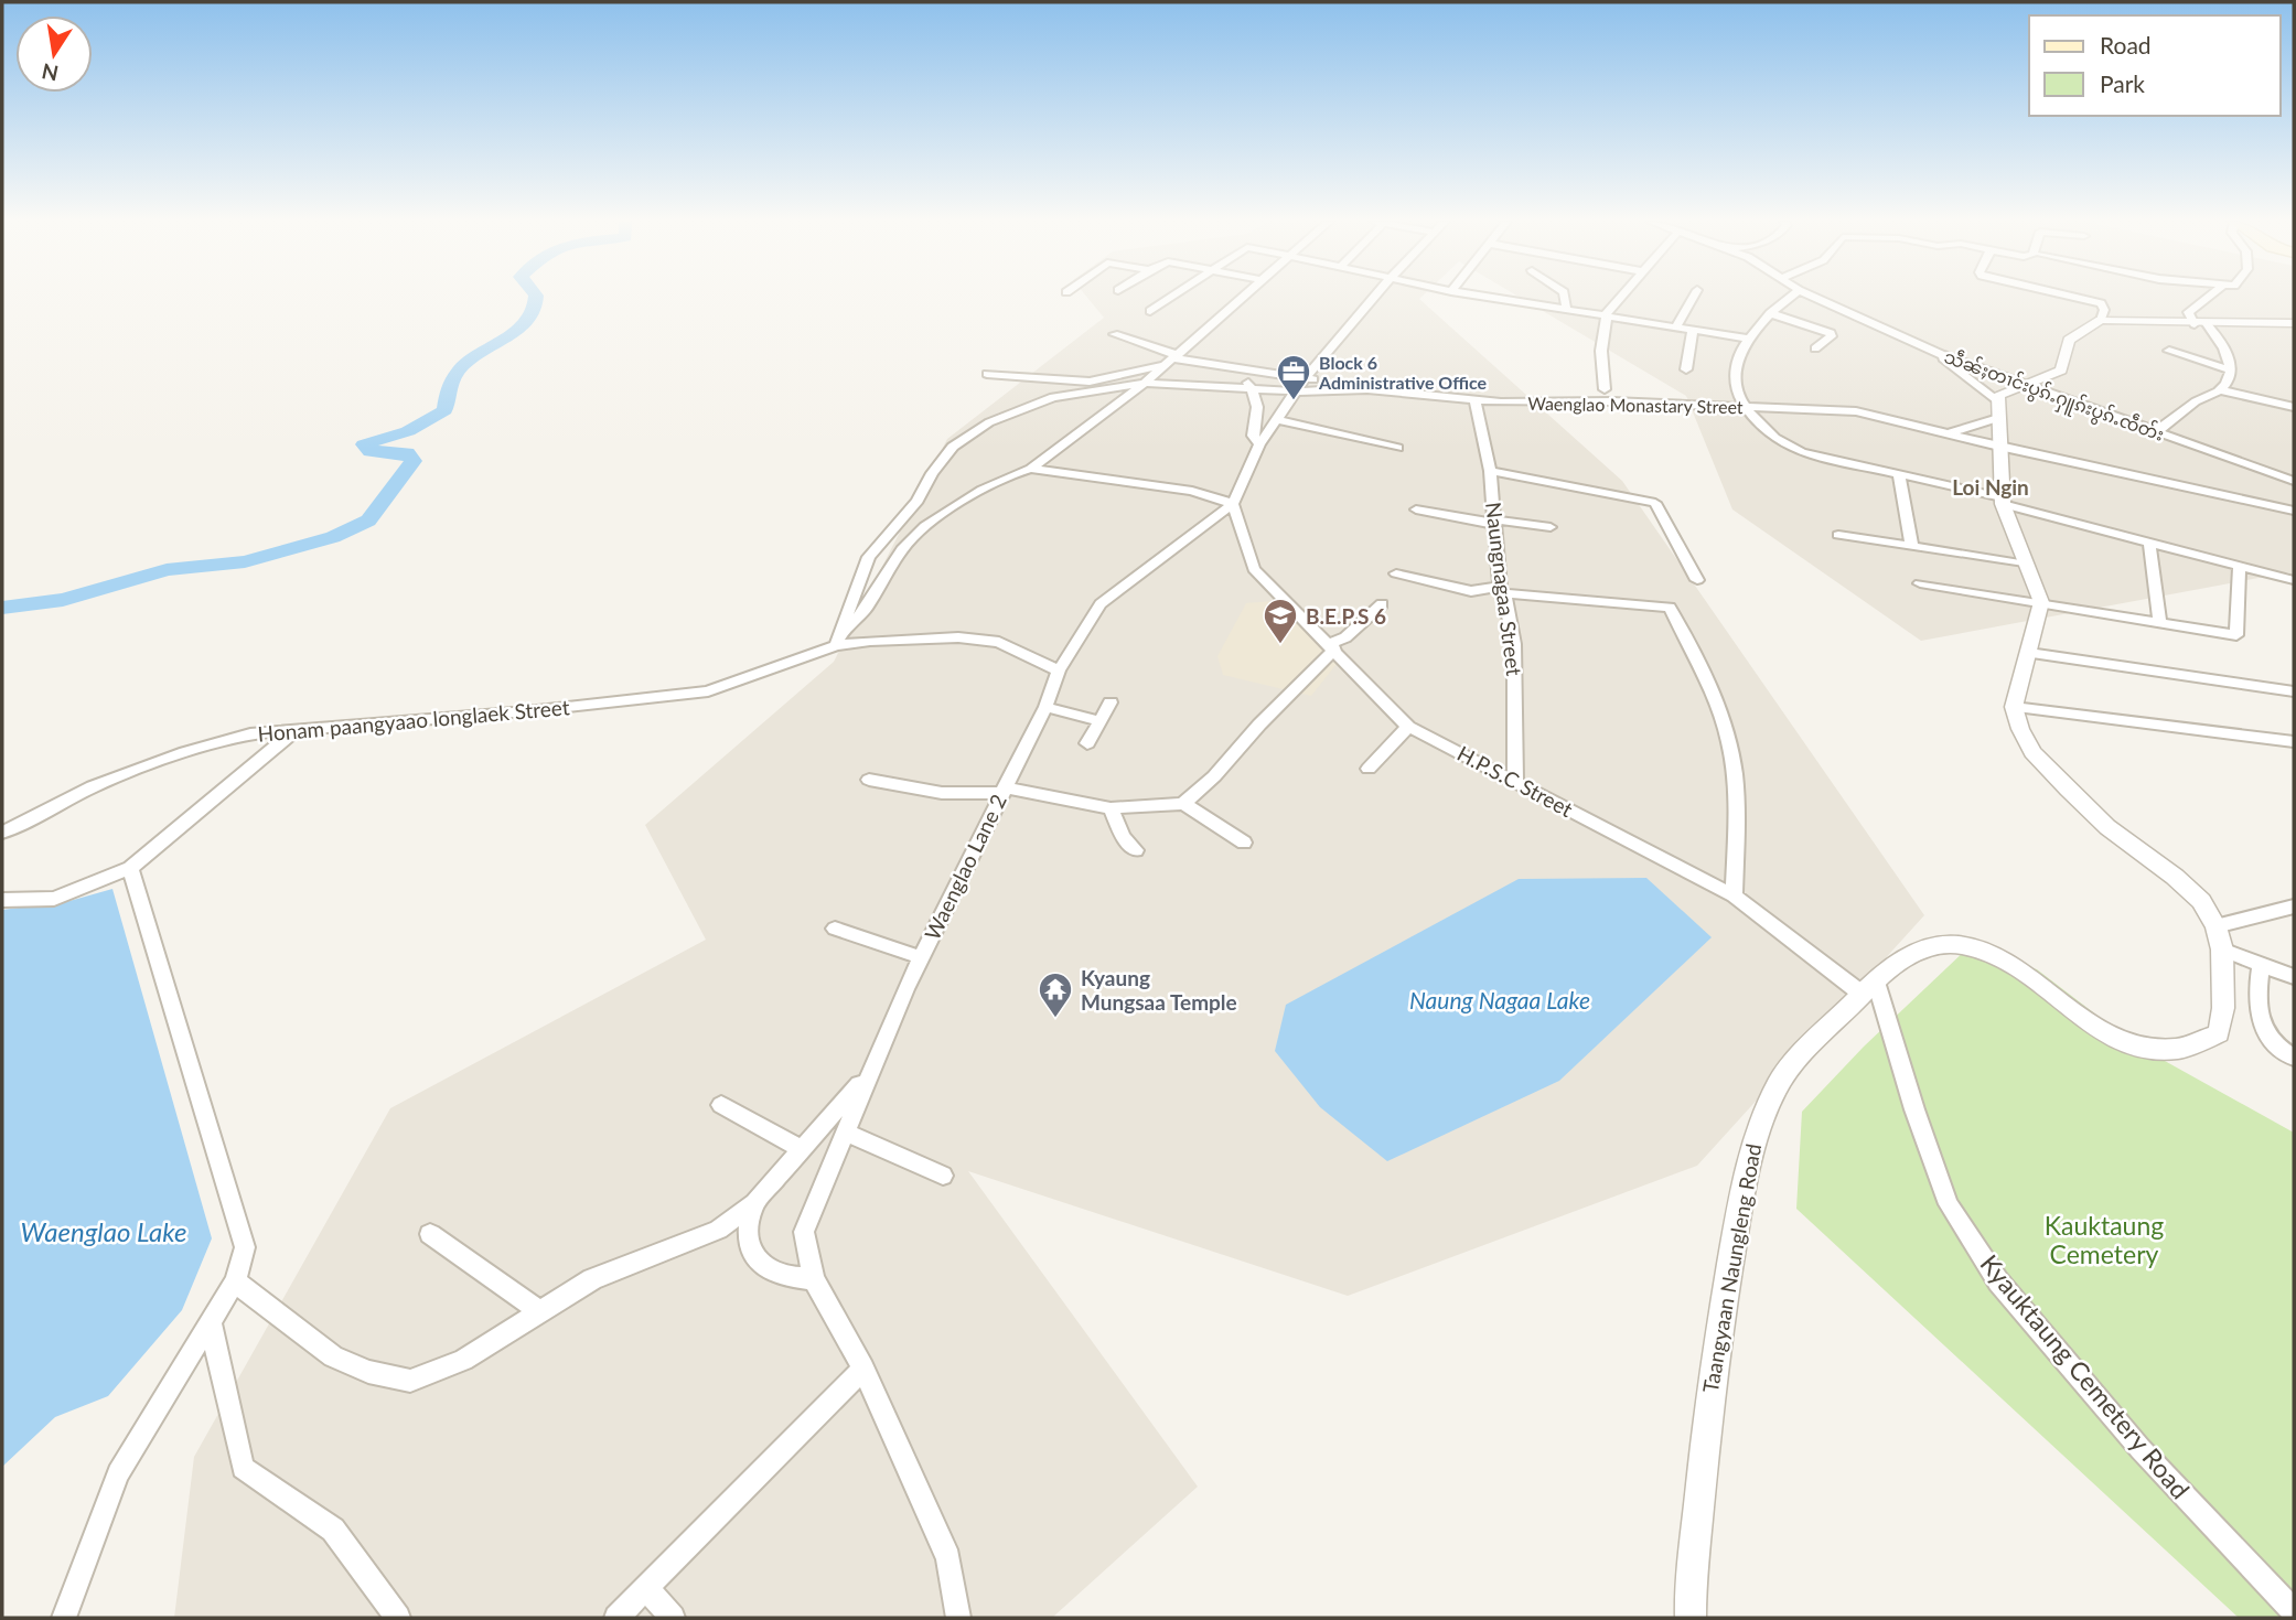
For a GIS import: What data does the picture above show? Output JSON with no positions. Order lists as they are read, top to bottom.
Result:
{
  "streets": {
    "street": [
      "သဵၼ်ႈတၢင်းပွၵ်ႉႁူၵ်းပွၵ်ႉၸဵတ်း",
      "Waenglao Monastary Street",
      "Naungnagaa Street",
      "Honam paangyaao longlaek Street",
      "H.P.S.C Street",
      "Waenglao Lane 2",
      "Taangyaan Naungleng Road",
      "Kyauktaung Cemetery Road"
    ]
  },
  "crossings": [
    ["Waenglao Monastary Street", "Naungnagaa Street"],
    ["Waenglao Monastary Street", "Waenglao Lane 2"],
    ["Naungnagaa Street", "H.P.S.C Street"],
    ["Honam paangyaao longlaek Street", "Waenglao Lane 2"],
    ["H.P.S.C Street", "Waenglao Lane 2"],
    ["H.P.S.C Street", "Taangyaan Naungleng Road"],
    ["H.P.S.C Street", "Kyauktaung Cemetery Road"],
    ["Taangyaan Naungleng Road", "Kyauktaung Cemetery Road"]
  ],
  "districts": ["Loi Ngin"],
  "water": ["Naung Nagaa Lake", "Waenglao Lake"],
  "parks": ["Kauktaung Cemetery"],
  "places": {
    "office": ["Block 6 Administrative Office"],
    "school or university": ["B.E.P.S 6"],
    "temple": ["Kyaung Mungsaa Temple"]
  },
  "legend": ["Road", "Park"],
  "north": "bottom"
}
